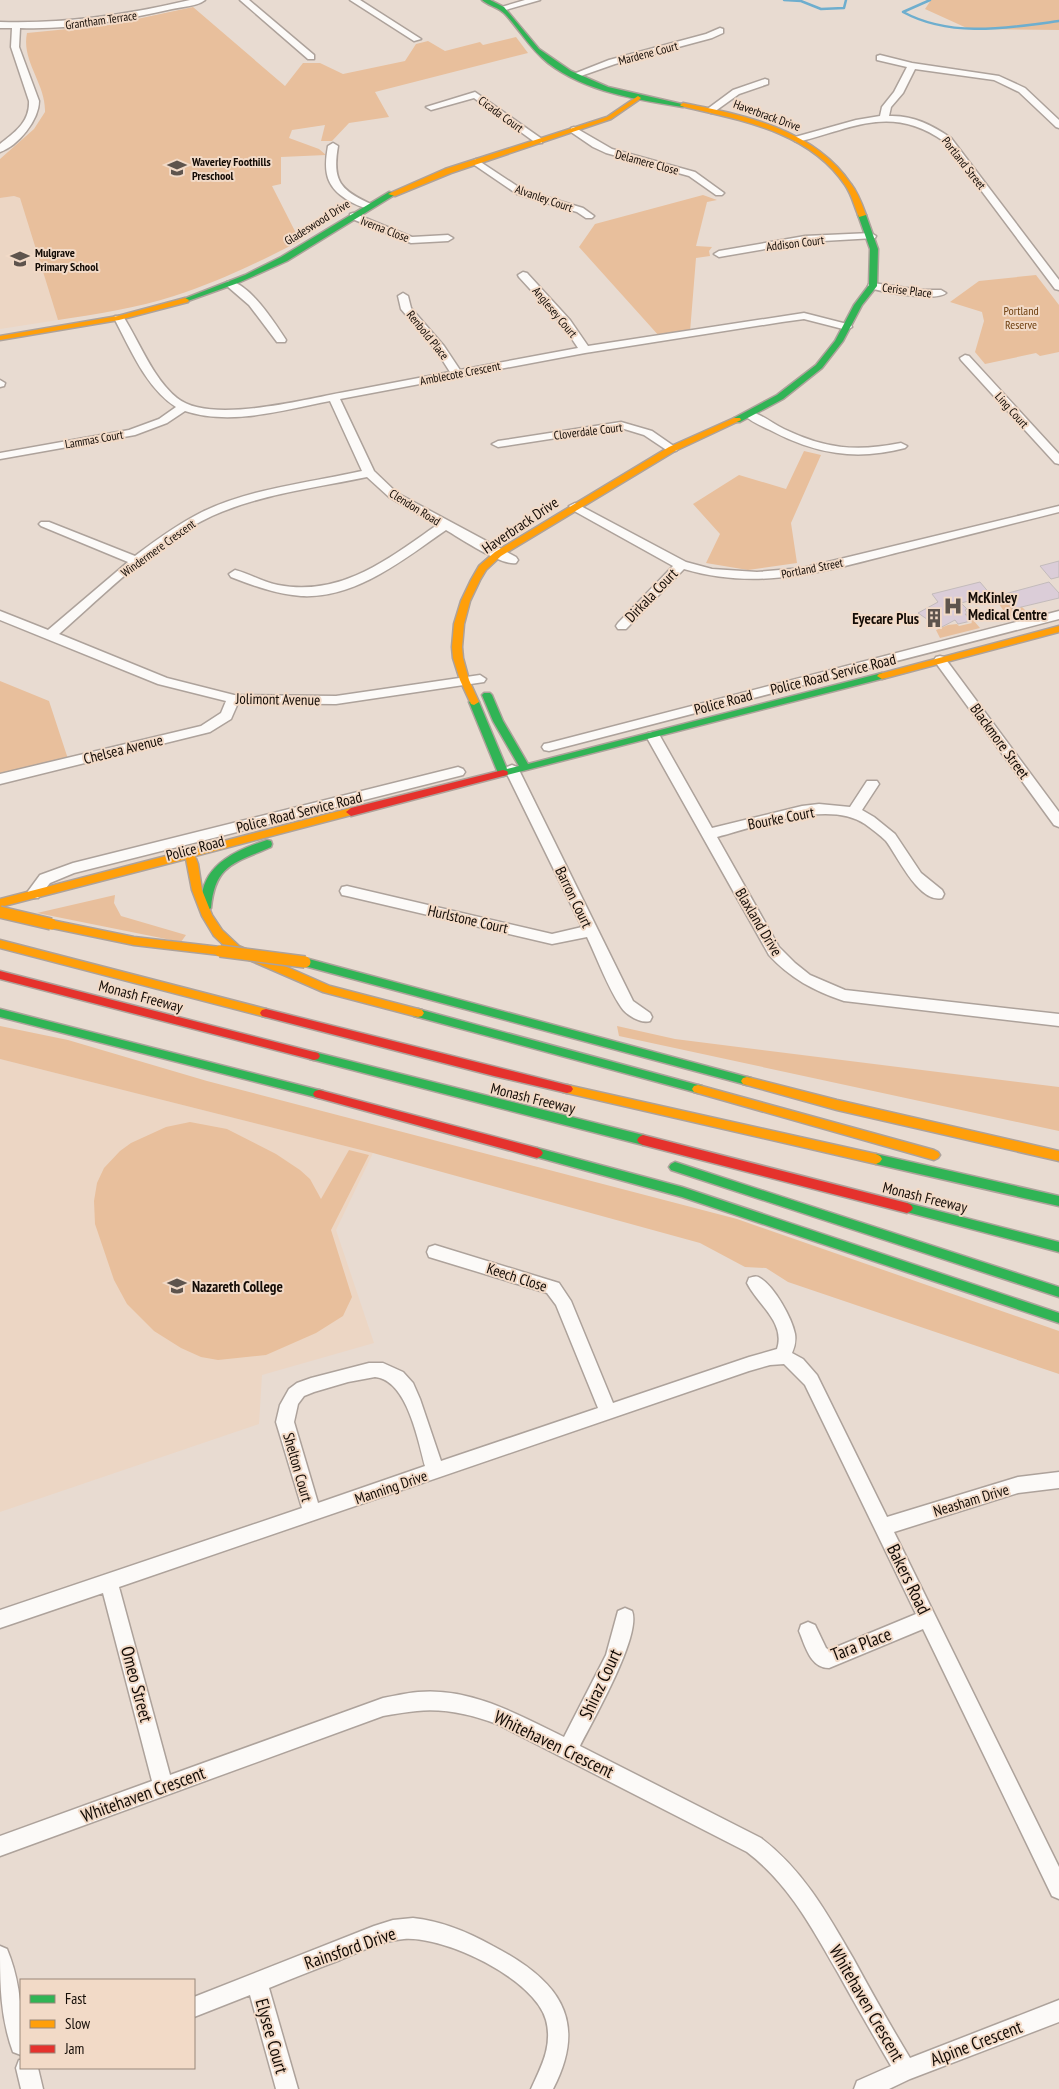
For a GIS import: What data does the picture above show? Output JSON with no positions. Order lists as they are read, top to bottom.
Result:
{
  "streets": {
    "main road": [
      "Haverbrack Drive",
      "Gladeswood Drive",
      "Police Road",
      "Monash Freeway"
    ],
    "street": [
      "Grantham Terrace",
      "Mardene Court",
      "Cicada Court",
      "Delamere Close",
      "Portland Street",
      "Alvanley Court",
      "Iverna Close",
      "Addison Court",
      "Cerise Place",
      "Anglesey Court",
      "Renbold Place",
      "Amblecote Crescent",
      "Ling Court",
      "Cloverdale Court",
      "Lammas Court",
      "Clendon Road",
      "Windermere Crescent",
      "Dirkala Court",
      "Police Road Service Road",
      "Jolimont Avenue",
      "Blackmore Street",
      "Chelsea Avenue",
      "Bourke Court",
      "Barron Court",
      "Hurlstone Court",
      "Blaxland Drive",
      "Keech Close",
      "Shelton Court",
      "Manning Drive",
      "Neasham Drive",
      "Bakers Road",
      "Tara Place",
      "Omeo Street",
      "Shiraz Court",
      "Whitehaven Crescent",
      "Rainsford Drive",
      "Elysee Court",
      "Alpine Crescent"
    ]
  },
  "crossings": [
    ["Mardene Court", "Haverbrack Drive"],
    ["Cicada Court", "Gladeswood Drive"],
    ["Haverbrack Drive", "Portland Street"],
    ["Haverbrack Drive", "Gladeswood Drive"],
    ["Haverbrack Drive", "Addison Court"],
    ["Haverbrack Drive", "Cerise Place"],
    ["Haverbrack Drive", "Amblecote Crescent"],
    ["Haverbrack Drive", "Cloverdale Court"],
    ["Haverbrack Drive", "Clendon Road"],
    ["Haverbrack Drive", "Jolimont Avenue"],
    ["Haverbrack Drive", "Police Road"],
    ["Haverbrack Drive", "Barron Court"],
    ["Delamere Close", "Gladeswood Drive"],
    ["Portland Street", "Dirkala Court"],
    ["Alvanley Court", "Gladeswood Drive"],
    ["Gladeswood Drive", "Iverna Close"],
    ["Gladeswood Drive", "Amblecote Crescent"],
    ["Anglesey Court", "Amblecote Crescent"],
    ["Renbold Place", "Amblecote Crescent"],
    ["Amblecote Crescent", "Lammas Court"],
    ["Amblecote Crescent", "Clendon Road"],
    ["Clendon Road", "Windermere Crescent"],
    ["Windermere Crescent", "Jolimont Avenue"],
    ["Police Road Service Road", "Police Road"],
    ["Jolimont Avenue", "Chelsea Avenue"],
    ["Police Road", "Blackmore Street"],
    ["Police Road", "Barron Court"],
    ["Police Road", "Blaxland Drive"],
    ["Bourke Court", "Blaxland Drive"],
    ["Barron Court", "Hurlstone Court"],
    ["Keech Close", "Manning Drive"],
    ["Shelton Court", "Manning Drive"],
    ["Manning Drive", "Bakers Road"],
    ["Manning Drive", "Omeo Street"],
    ["Neasham Drive", "Bakers Road"],
    ["Bakers Road", "Tara Place"],
    ["Omeo Street", "Whitehaven Crescent"],
    ["Shiraz Court", "Whitehaven Crescent"],
    ["Whitehaven Crescent", "Alpine Crescent"],
    ["Rainsford Drive", "Elysee Court"]
  ],
  "parks": ["Portland Reserve"],
  "places": {
    "school or university": ["Waverley Foothills Preschool", "Mulgrave Primary School", "Nazareth College"],
    "hospital": ["McKinley Medical Centre"],
    "building": ["Eyecare Plus"]
  },
  "legend": ["Fast", "Slow", "Jam"]
}
